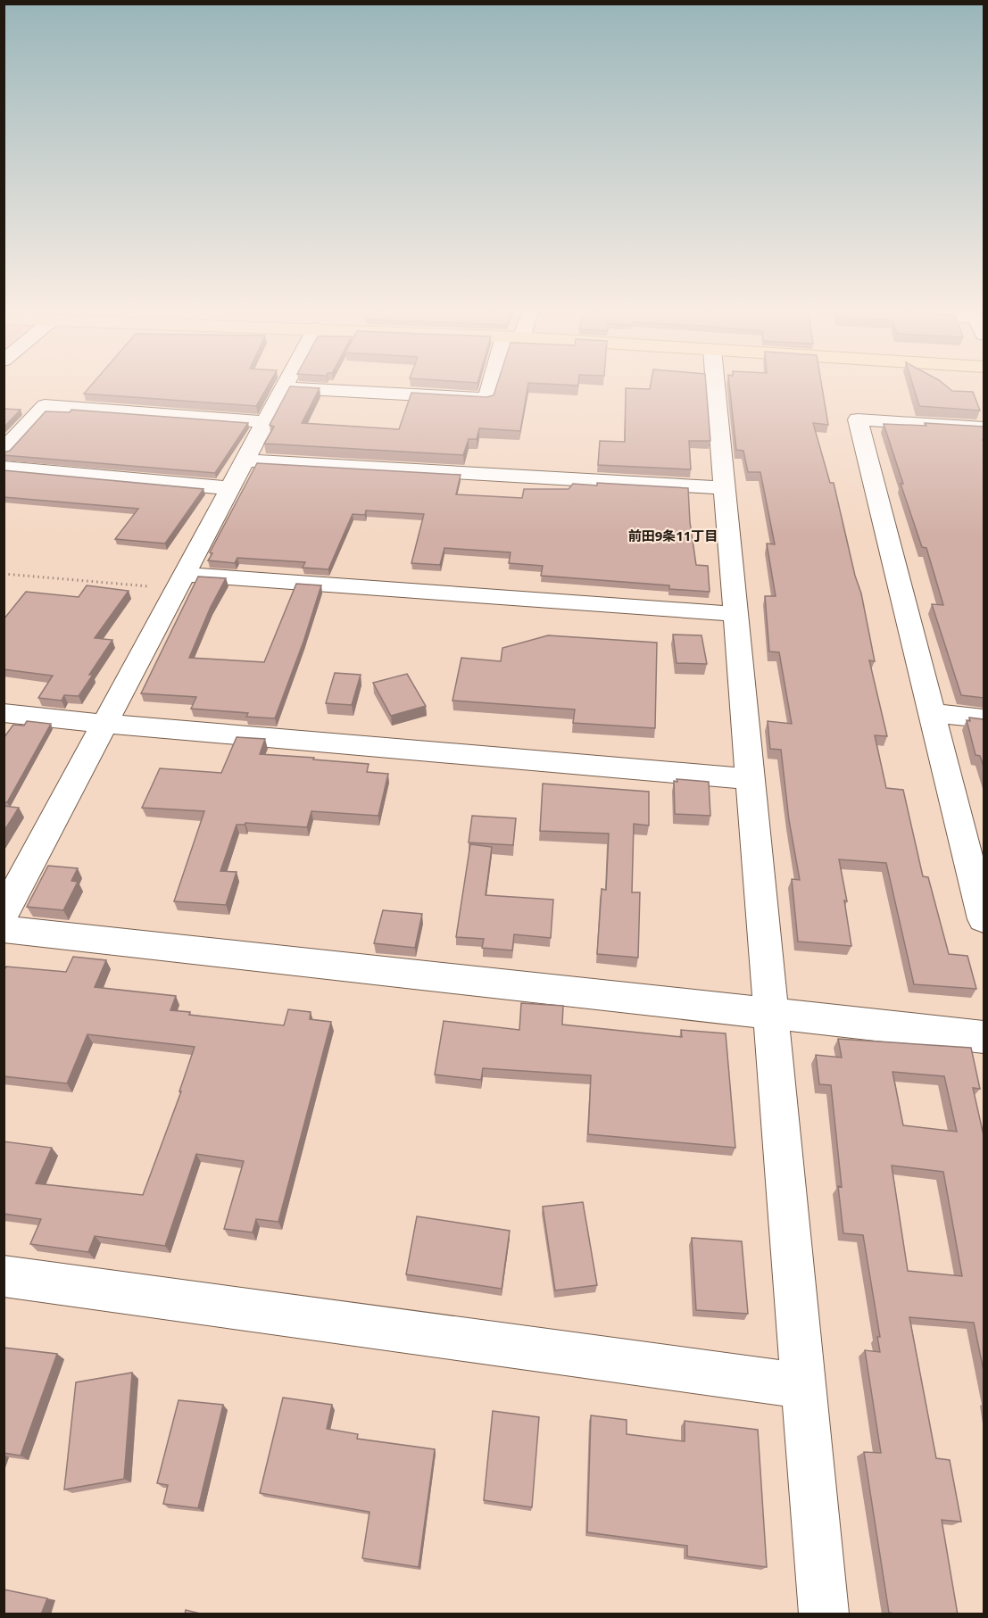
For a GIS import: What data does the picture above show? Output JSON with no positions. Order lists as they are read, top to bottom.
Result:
{
  "districts": ["前田9条11丁目"]
}
